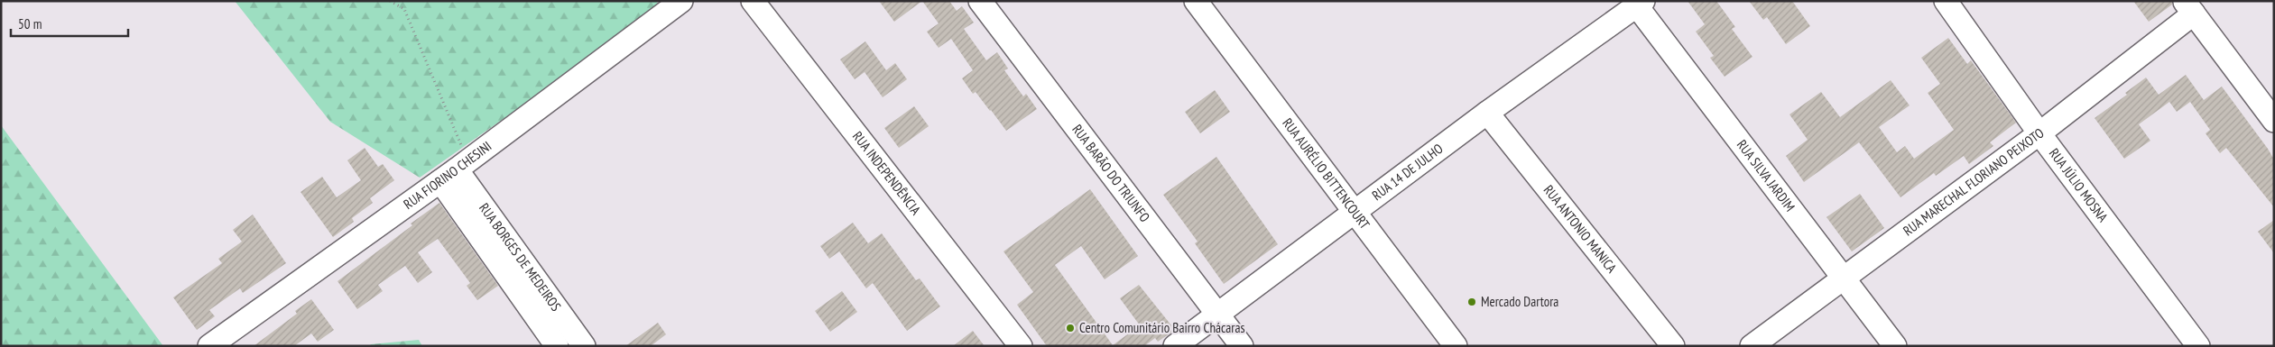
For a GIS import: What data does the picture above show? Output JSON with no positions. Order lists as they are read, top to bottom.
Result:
{
  "streets": {
    "street": [
      "RUA 14 DE JULHO",
      "RUA INDEPENDÊNCIA",
      "RUA BARÃO DO TRIUNFO",
      "RUA AURÉLIO BITTENCOURT",
      "RUA FIORINO CHESINI",
      "RUA SILVA JARDIM",
      "RUA MARECHAL FLORIANO PEIXOTO",
      "RUA JÚLIO MOSNA",
      "RUA ANTONIO MANICA",
      "RUA BORGES DE MEDEIROS"
    ]
  },
  "crossings": [
    ["RUA 14 DE JULHO", "RUA BARÃO DO TRIUNFO"],
    ["RUA 14 DE JULHO", "RUA AURÉLIO BITTENCOURT"],
    ["RUA 14 DE JULHO", "RUA SILVA JARDIM"],
    ["RUA 14 DE JULHO", "RUA ANTONIO MANICA"],
    ["RUA FIORINO CHESINI", "RUA BORGES DE MEDEIROS"],
    ["RUA SILVA JARDIM", "RUA MARECHAL FLORIANO PEIXOTO"],
    ["RUA MARECHAL FLORIANO PEIXOTO", "RUA JÚLIO MOSNA"]
  ],
  "places": ["Mercado Dartora", "Centro Comunitário Bairro Chácaras"],
  "scale_bar": "50 m"
}
